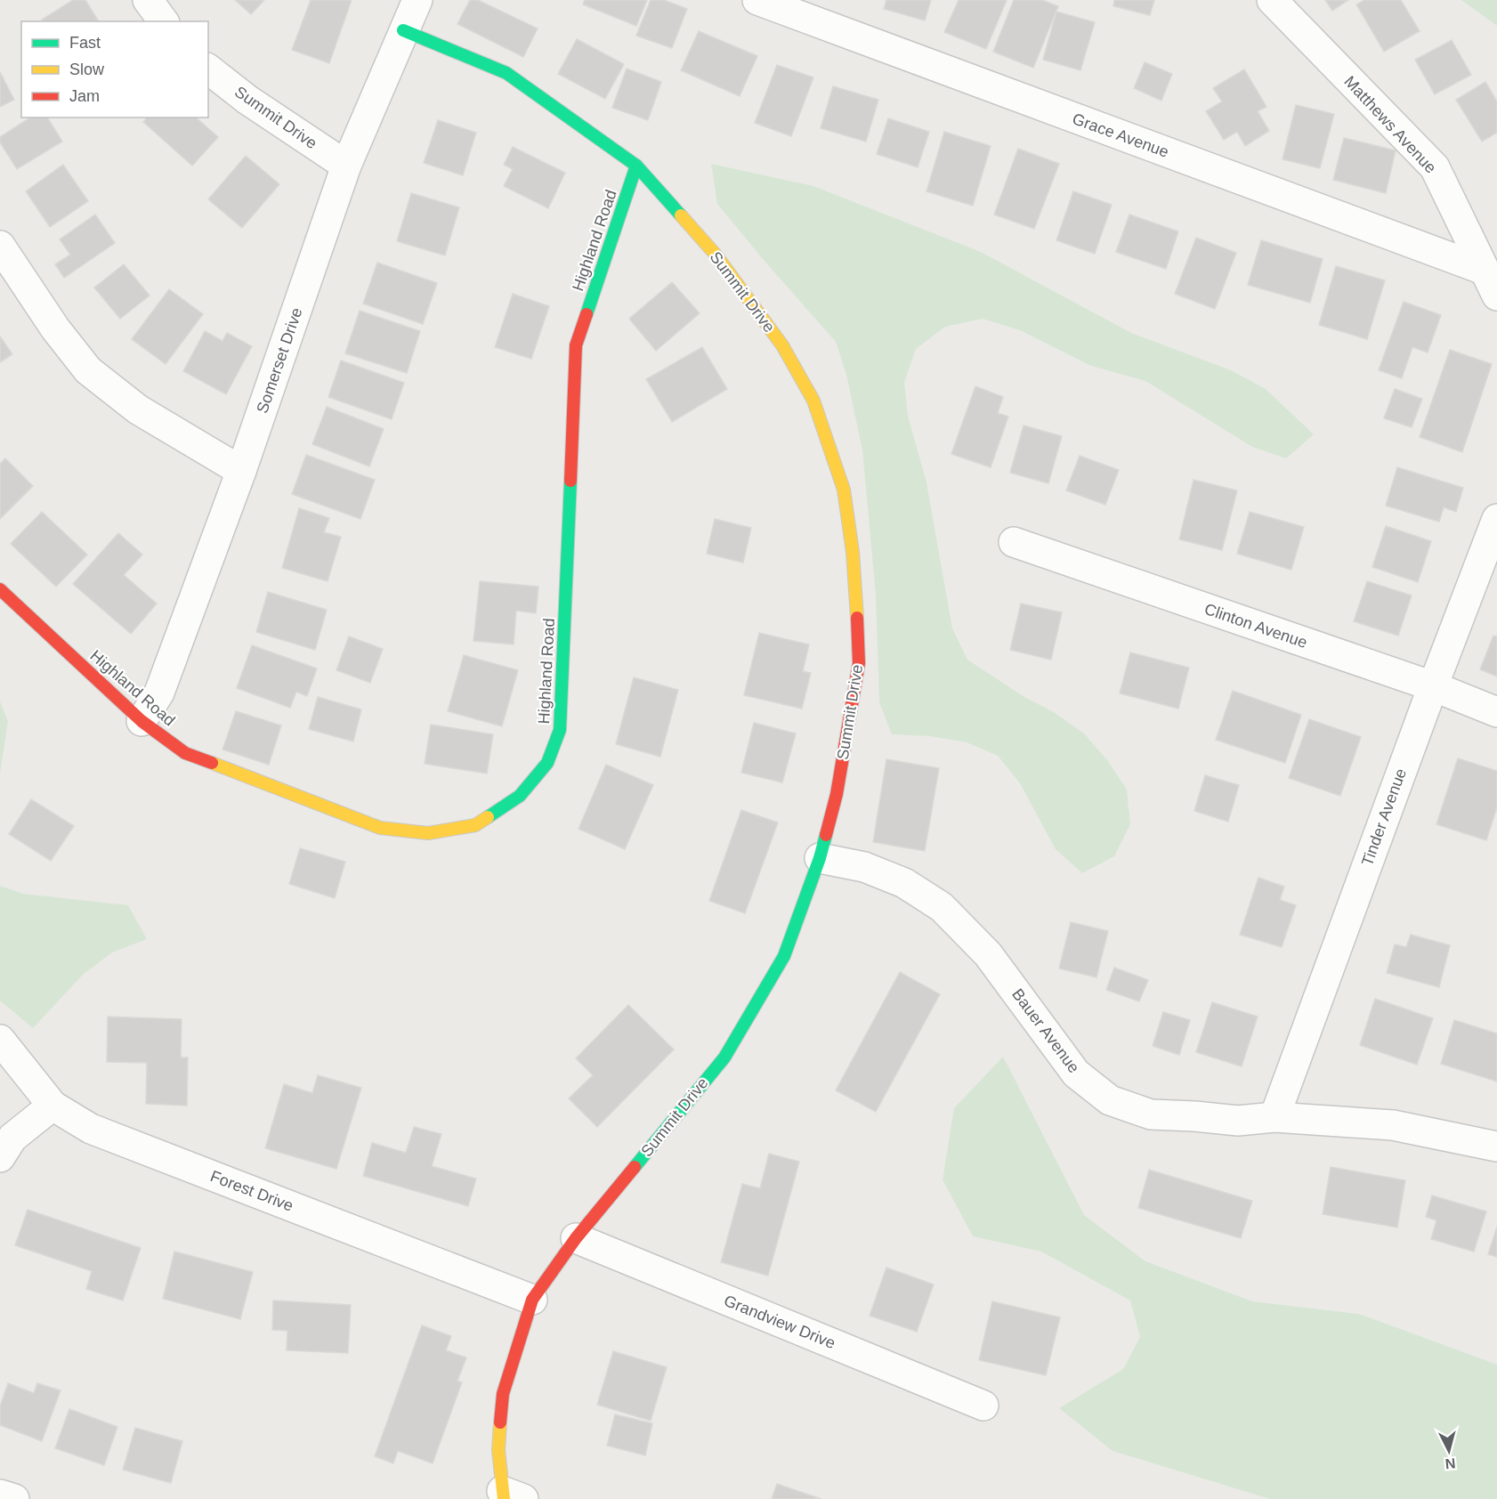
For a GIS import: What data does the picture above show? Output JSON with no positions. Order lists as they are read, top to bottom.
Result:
{
  "streets": {
    "street": [
      "Summit Drive",
      "Matthews Avenue",
      "Grace Avenue",
      "Highland Road",
      "Somerset Drive",
      "Clinton Avenue",
      "Tinder Avenue",
      "Bauer Avenue",
      "Forest Drive",
      "Grandview Drive"
    ]
  },
  "crossings": [
    ["Summit Drive", "Highland Road"],
    ["Summit Drive", "Somerset Drive"],
    ["Summit Drive", "Bauer Avenue"],
    ["Summit Drive", "Forest Drive"],
    ["Summit Drive", "Grandview Drive"],
    ["Matthews Avenue", "Grace Avenue"],
    ["Highland Road", "Somerset Drive"],
    ["Clinton Avenue", "Tinder Avenue"],
    ["Tinder Avenue", "Bauer Avenue"]
  ],
  "legend": ["Fast", "Slow", "Jam"],
  "north": "bottom"
}
